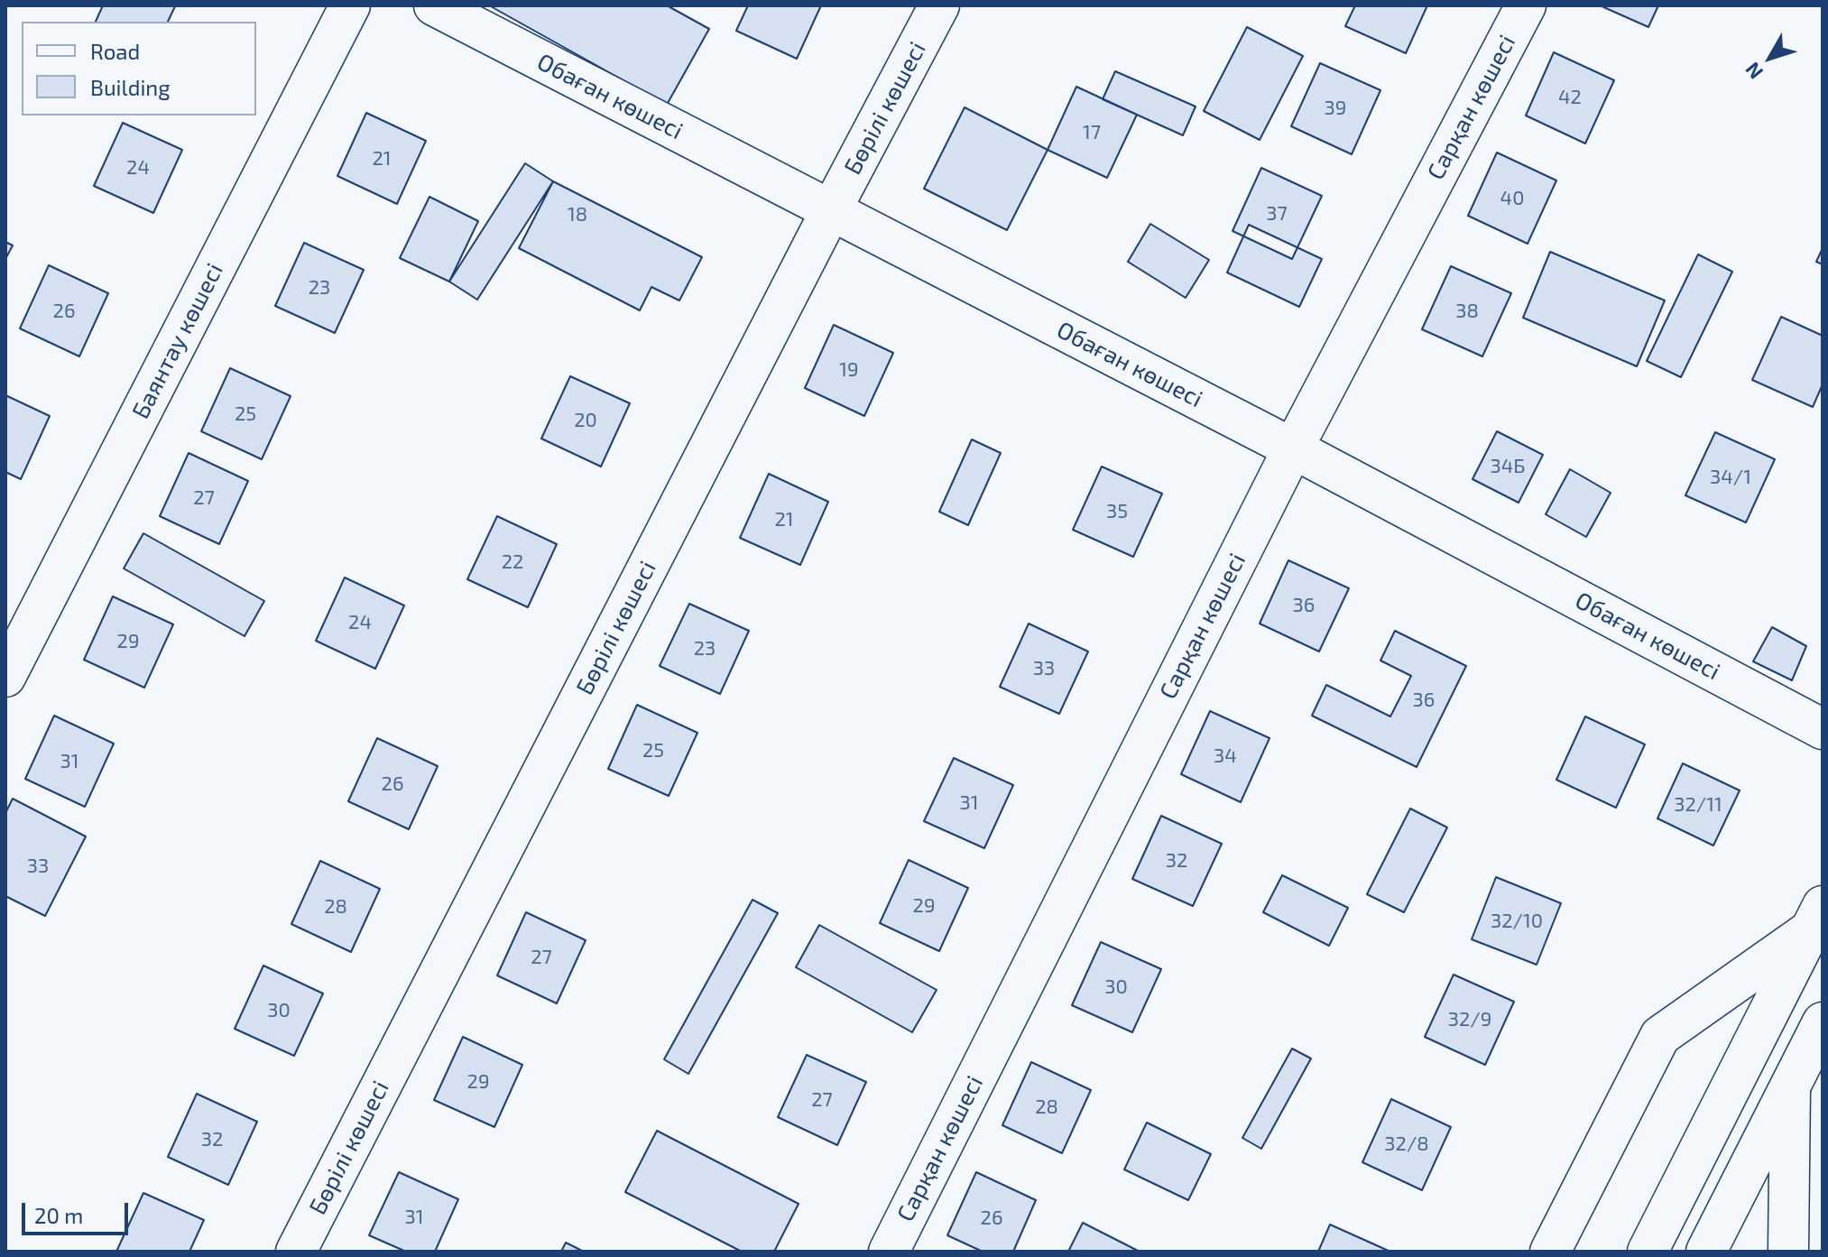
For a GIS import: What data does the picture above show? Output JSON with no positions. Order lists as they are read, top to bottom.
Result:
{
  "streets": {
    "street": [
      "Обаған көшесі",
      "Сарқан көшесі",
      "Бөрілі көшесі",
      "Баянтау көшесі"
    ]
  },
  "crossings": [
    ["Обаған көшесі", "Сарқан көшесі"],
    ["Обаған көшесі", "Бөрілі көшесі"]
  ],
  "house_numbers": [
    "42",
    "39",
    "17",
    "21",
    "24",
    "40",
    "37",
    "18",
    "23",
    "26",
    "38",
    "19",
    "25",
    "20",
    "34Б",
    "34/1",
    "27",
    "35",
    "21",
    "22",
    "36",
    "24",
    "29",
    "23",
    "33",
    "36",
    "25",
    "34",
    "31",
    "26",
    "31",
    "32/11",
    "32",
    "33",
    "29",
    "28",
    "32/10",
    "27",
    "30",
    "30",
    "32/9",
    "29",
    "27",
    "28",
    "32",
    "32/8",
    "31",
    "26"
  ],
  "legend": ["Road", "Building"],
  "scale_bar": "20 m",
  "north": "bottom left"
}
